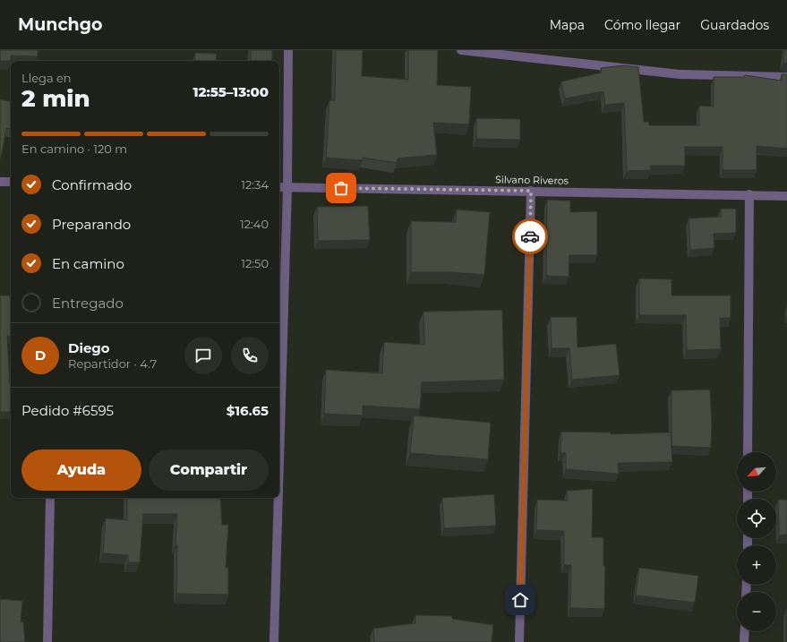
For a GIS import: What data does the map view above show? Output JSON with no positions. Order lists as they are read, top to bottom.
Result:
{
  "streets": {
    "street": ["Silvano Riveros"]
  },
  "north": "bottom left",
  "page": {
    "header": "Munchgo",
    "nav": ["Mapa", "Cómo llegar", "Guardados"],
    "heading": ["2 min", "Llega en", "12:55–13:00"],
    "panel": [
      "Diego",
      "Repartidor · 4.7",
      "Pedido #6595",
      "$16.65"
    ],
    "bar": "En camino · 120 m",
    "list": [
      ["Confirmado", "12:34"],
      ["Preparando", "12:40"],
      ["En camino", "12:50"],
      "Entregado"
    ],
    "round": "D",
    "buttons": ["Ayuda", "Compartir"],
    "map_buttons": ["+", "−"]
  }
}
